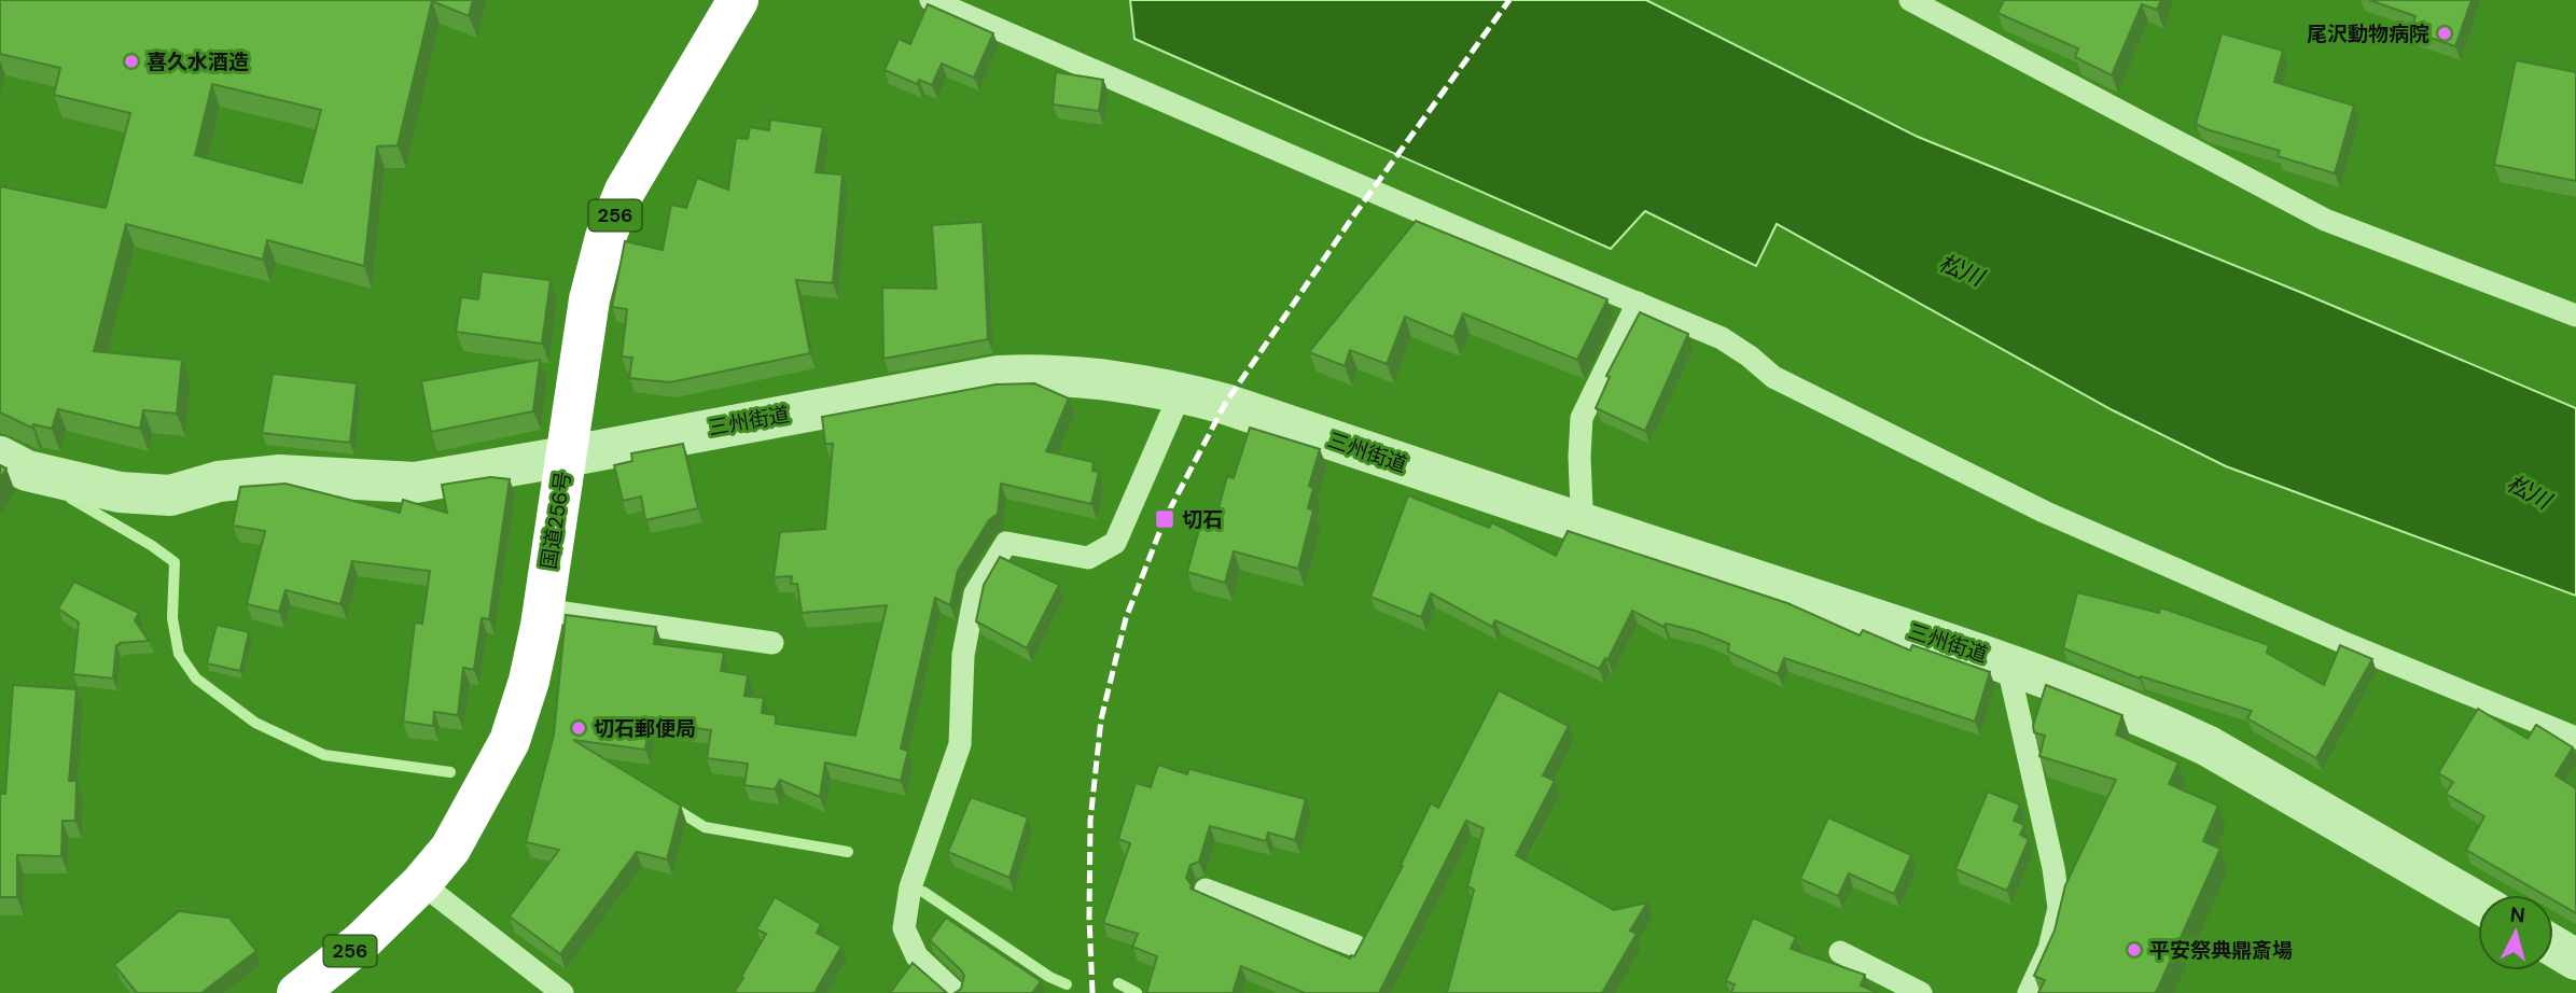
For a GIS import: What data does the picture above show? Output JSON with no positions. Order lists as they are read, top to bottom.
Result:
{
  "streets": {
    "highway": ["256", "国道256号"],
    "street": ["三州街道"]
  },
  "crossings": [
    ["三州街道", "国道256号"]
  ],
  "water": ["松川"],
  "places": {
    "other": [
      "尾沢動物病院",
      "喜久水酒造",
      "切石郵便局",
      "平安祭典鼎斎場"
    ],
    "transit": ["切石"]
  },
  "north": "top"
}
